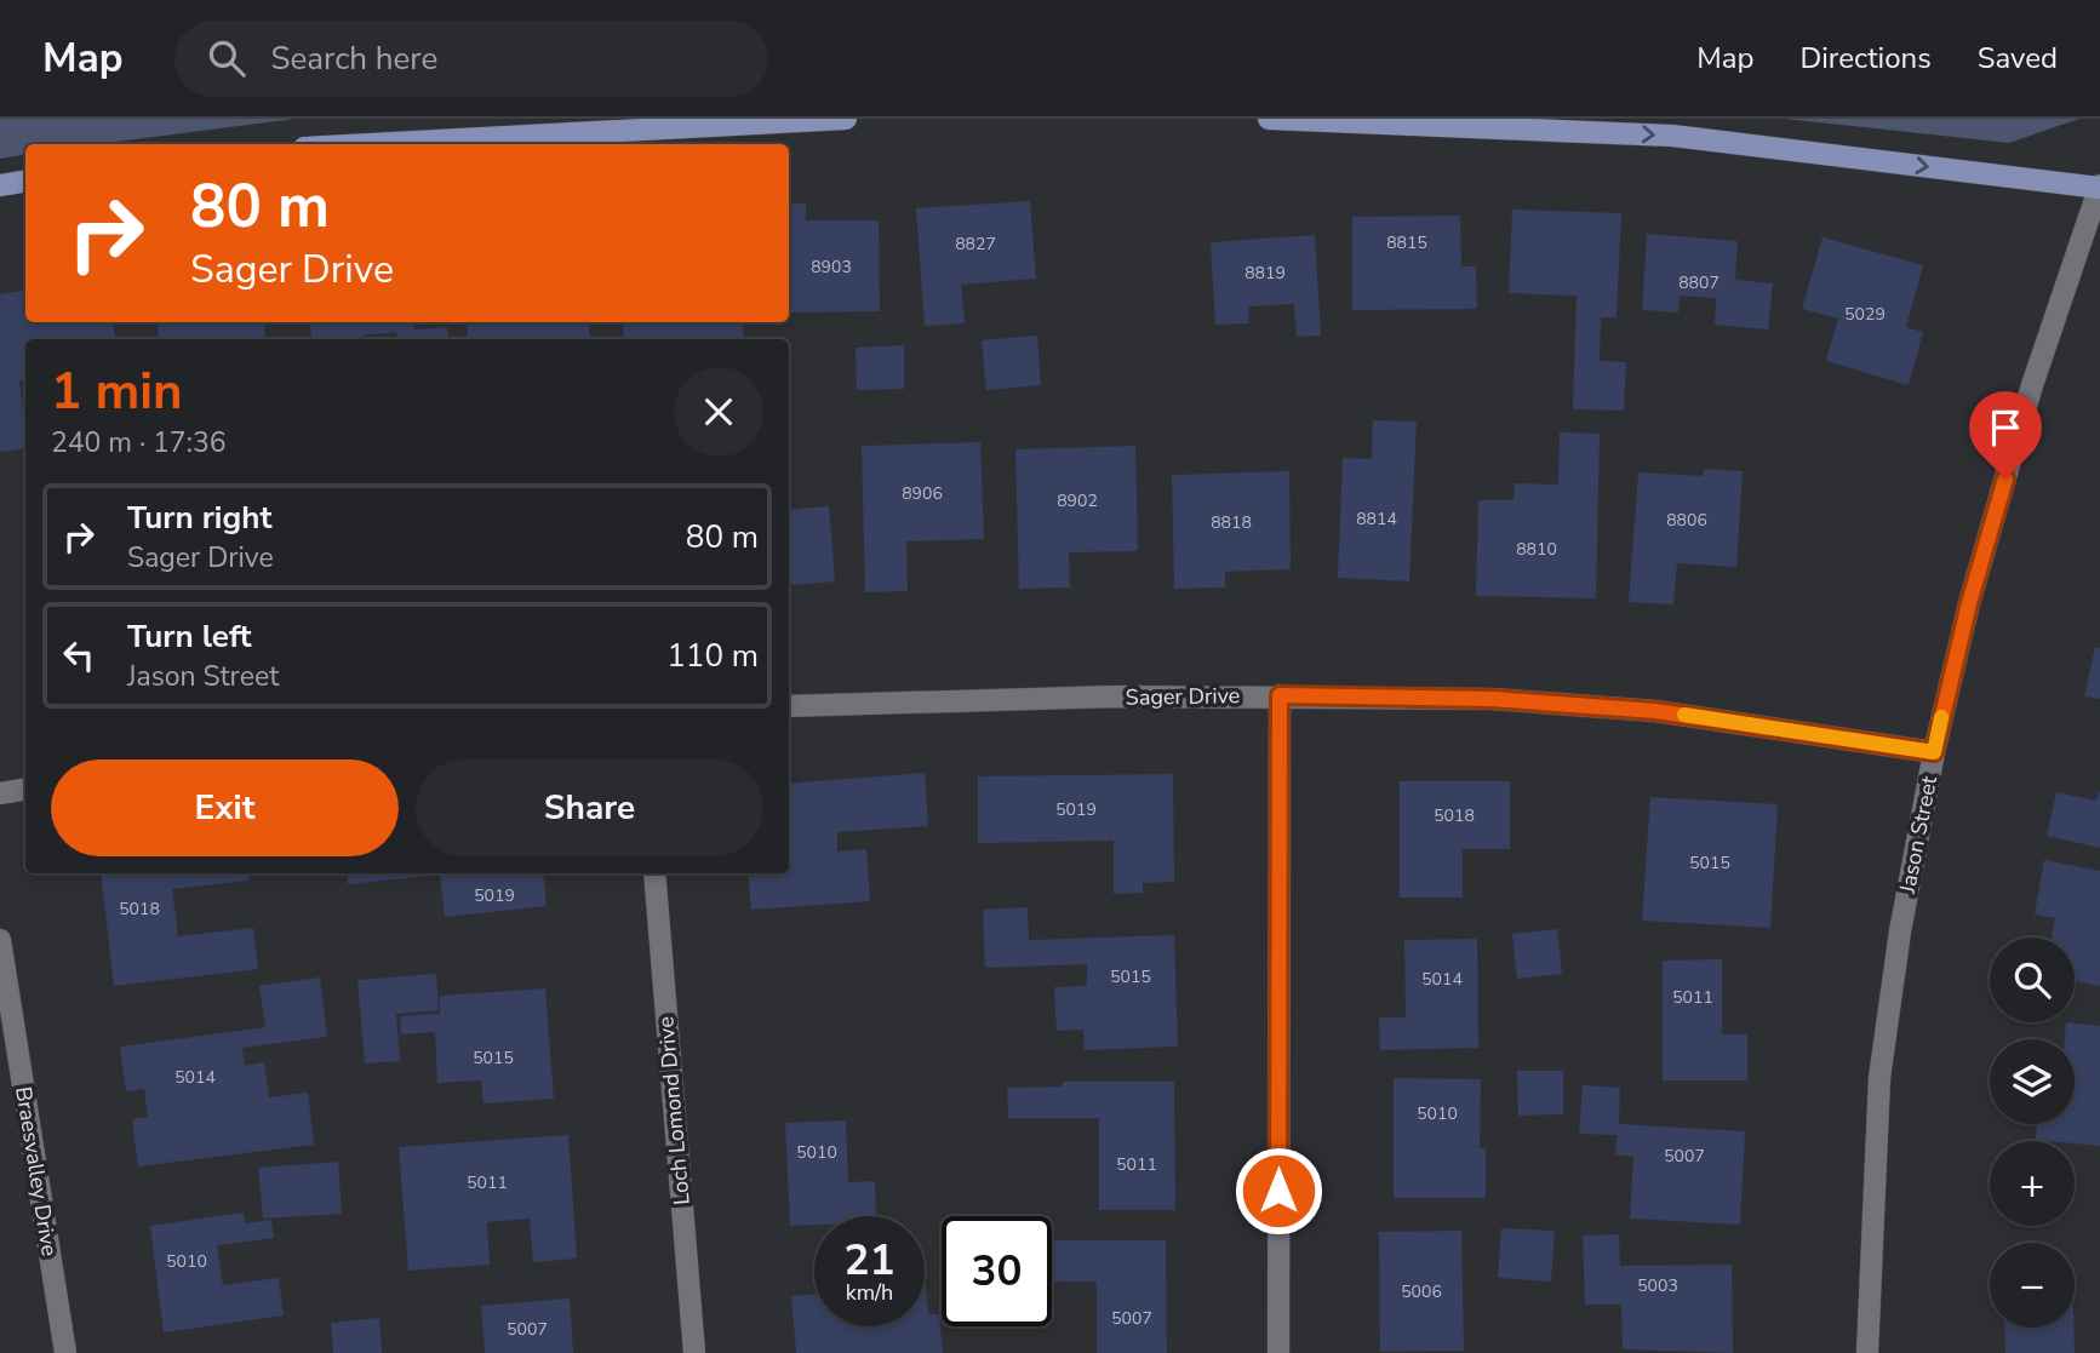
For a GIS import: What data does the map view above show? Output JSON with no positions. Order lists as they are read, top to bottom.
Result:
{
  "streets": {
    "street": [
      "Sager Drive",
      "Jason Street",
      "Loch Lomond Drive",
      "Braesvalley Drive"
    ]
  },
  "crossings": [
    ["Sager Drive", "Jason Street"]
  ],
  "house_numbers": [
    "8815",
    "8827",
    "8903",
    "8819",
    "8807",
    "5029",
    "8906",
    "8902",
    "8814",
    "8806",
    "8818",
    "8810",
    "5019",
    "5018",
    "5015",
    "5019",
    "5018",
    "5015",
    "5014",
    "5011",
    "5015",
    "5014",
    "5010",
    "5010",
    "5007",
    "5011",
    "5011",
    "5010",
    "5003",
    "5006",
    "5007",
    "5007"
  ],
  "page": {
    "header": "Map",
    "search": "Search here",
    "nav": ["Map", "Directions", "Saved"],
    "turn": ["80 m", "Sager Drive"],
    "heading": ["1 min", "240 m · 17:36"],
    "list": [
      {
        "name": "Turn right",
        "note": "Sager Drive",
        "value": "80 m"
      },
      {
        "name": "Turn left",
        "note": "Jason Street",
        "value": "110 m"
      }
    ],
    "buttons": ["Exit", "Share"],
    "map_buttons": ["+", "−"],
    "speed": "21 km/h",
    "limit": "30"
  }
}
